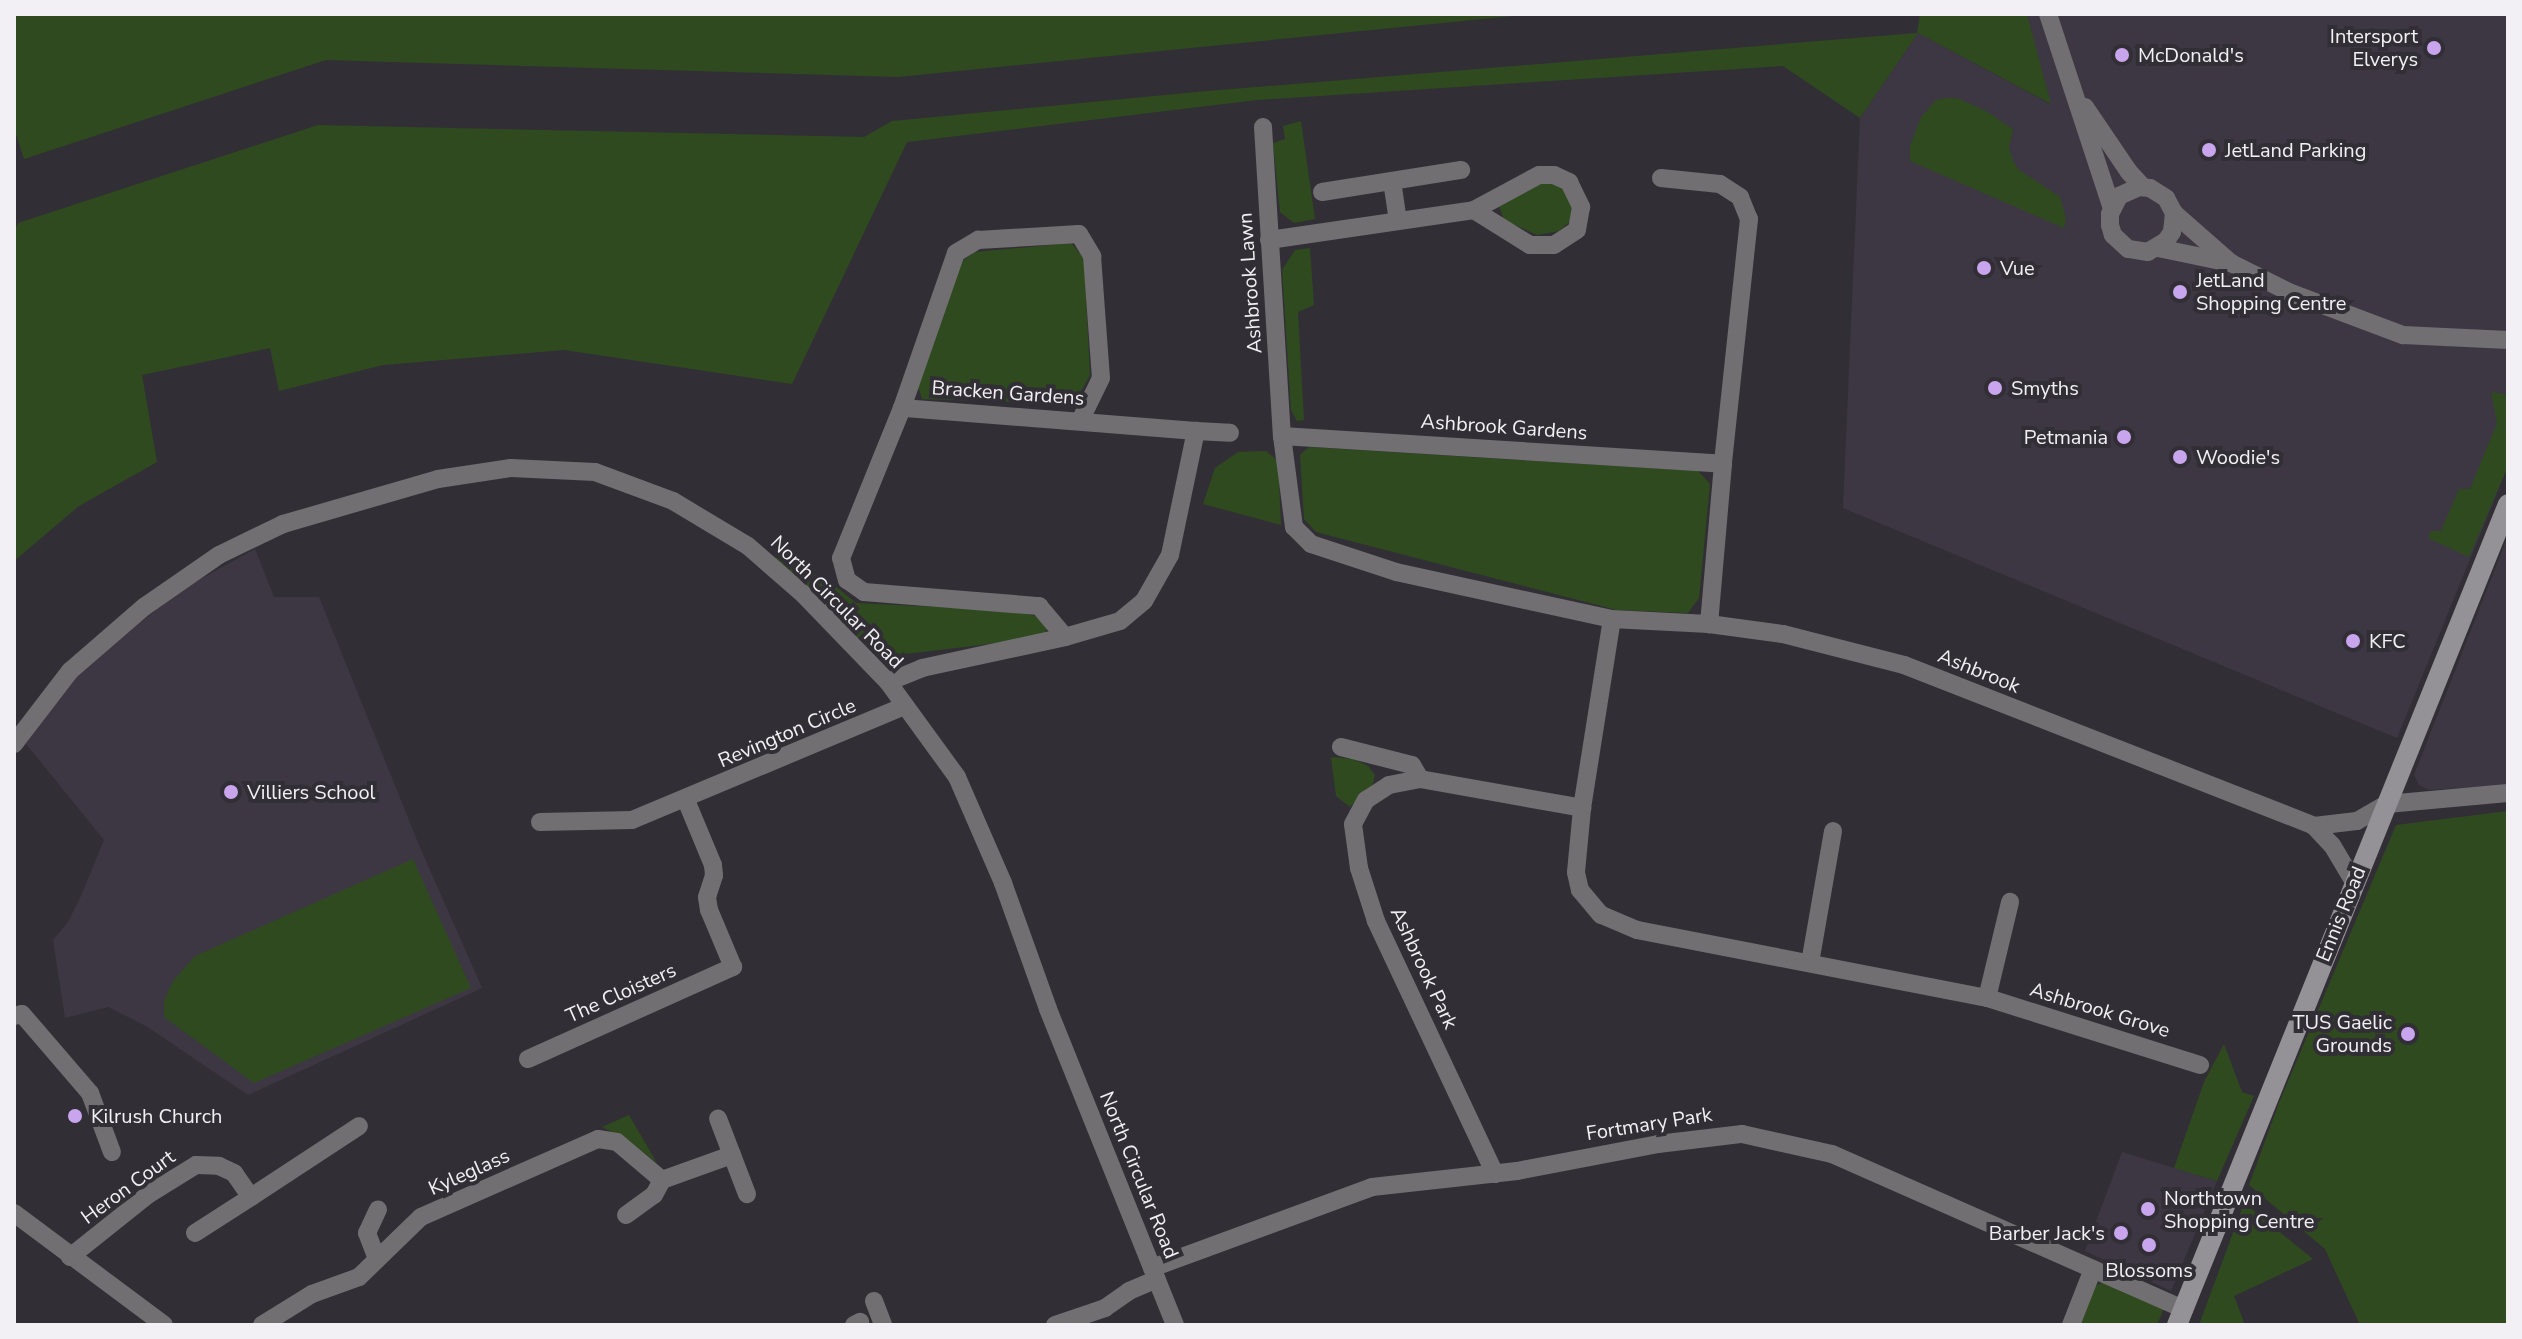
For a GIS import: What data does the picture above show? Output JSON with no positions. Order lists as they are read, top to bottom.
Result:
{
  "streets": {
    "main road": ["Ennis Road"],
    "street": [
      "Ashbrook Lawn",
      "Bracken Gardens",
      "Ashbrook Gardens",
      "North Circular Road",
      "Ashbrook",
      "Revington Circle",
      "Ashbrook Park",
      "The Cloisters",
      "Ashbrook Grove",
      "Fortmary Park",
      "Kyleglass",
      "Heron Court"
    ]
  },
  "crossings": [
    ["Ashbrook Lawn", "Ashbrook Gardens"],
    ["Ashbrook Lawn", "Ashbrook"],
    ["Ashbrook Gardens", "Ashbrook"],
    ["North Circular Road", "Revington Circle"],
    ["North Circular Road", "Fortmary Park"],
    ["Ashbrook", "Ennis Road"],
    ["Revington Circle", "The Cloisters"],
    ["Ennis Road", "Fortmary Park"],
    ["Ashbrook Park", "Fortmary Park"]
  ],
  "places": [
    "Intersport Elverys",
    "McDonald's",
    "JetLand Parking",
    "Vue",
    "JetLand Shopping Centre",
    "Smyths",
    "Petmania",
    "Woodie's",
    "KFC",
    "Villiers School",
    "TUS Gaelic Grounds",
    "Kilrush Church",
    "Northtown Shopping Centre",
    "Barber Jack's",
    "Blossoms"
  ]
}
